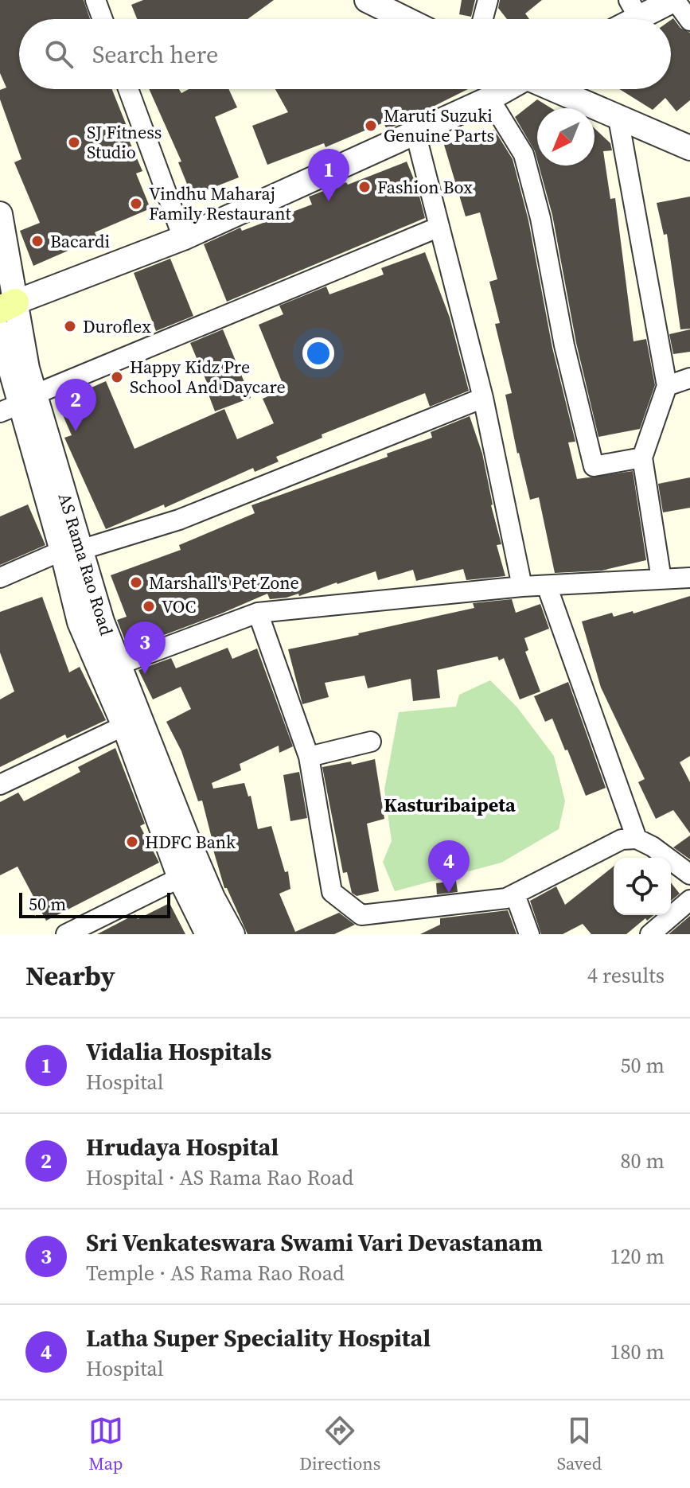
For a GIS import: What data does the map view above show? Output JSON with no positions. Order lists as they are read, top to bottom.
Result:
{
  "streets": {
    "street": ["AS Rama Rao Road"]
  },
  "districts": ["Kasturibaipeta"],
  "places": [
    "Maruti Suzuki Genuine Parts",
    "SJ Fitness Studio",
    "Fashion Box",
    "Vindhu Maharaj Family Restaurant",
    "Bacardi",
    "Duroflex",
    "Happy Kidz Pre School And Daycare",
    "Marshall's Pet Zone",
    "VOC",
    "HDFC Bank"
  ],
  "scale_bar": "50 m",
  "north": "bottom left",
  "page": {
    "search": "Search here",
    "pins": [
      "1",
      "2",
      "3",
      "4"
    ],
    "scale": "50 m",
    "heading": ["Nearby", "4 results"],
    "list": [
      {
        "mark": "1",
        "name": "Vidalia Hospitals",
        "note": "Hospital",
        "value": "50 m"
      },
      {
        "mark": "2",
        "name": "Hrudaya Hospital",
        "note": "Hospital · AS Rama Rao Road",
        "value": "80 m"
      },
      {
        "mark": "3",
        "name": "Sri Venkateswara Swami Vari Devastanam",
        "note": "Temple · AS Rama Rao Road",
        "value": "120 m"
      },
      {
        "mark": "4",
        "name": "Latha Super Speciality Hospital",
        "note": "Hospital",
        "value": "180 m"
      }
    ],
    "nav": ["Map", "Directions", "Saved"]
  }
}
